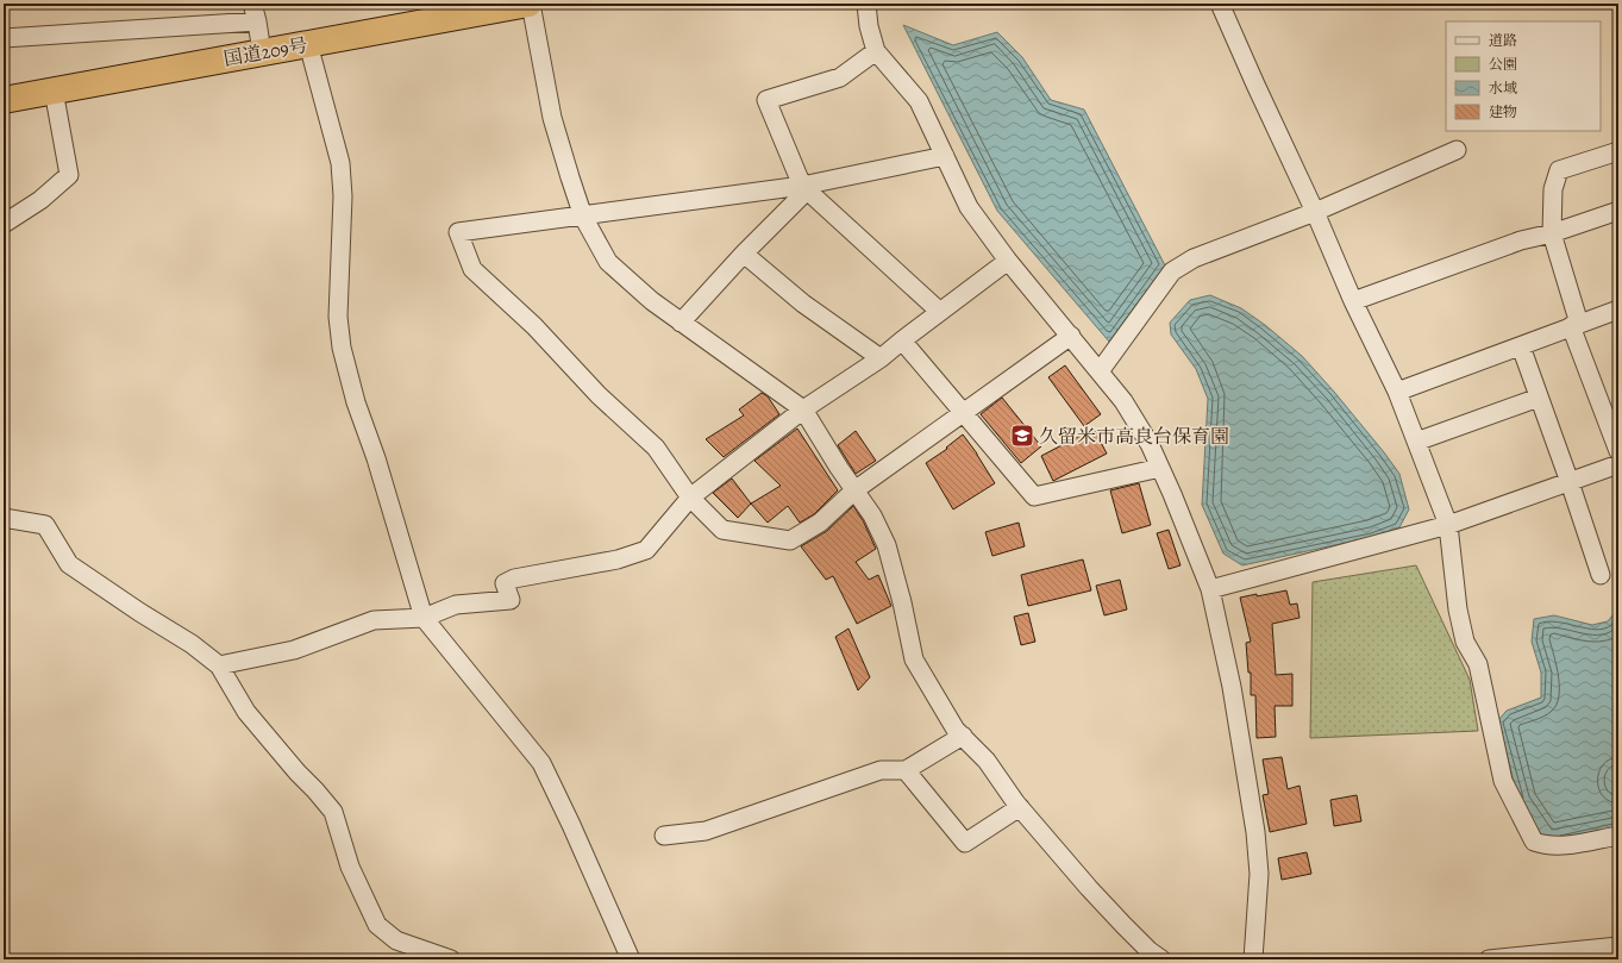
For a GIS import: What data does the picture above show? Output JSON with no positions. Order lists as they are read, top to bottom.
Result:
{
  "streets": {
    "highway": ["国道209号"]
  },
  "places": {
    "school or university": ["久留米市高良台保育園"]
  },
  "legend": [
    "道路",
    "公園",
    "水域",
    "建物"
  ]
}
